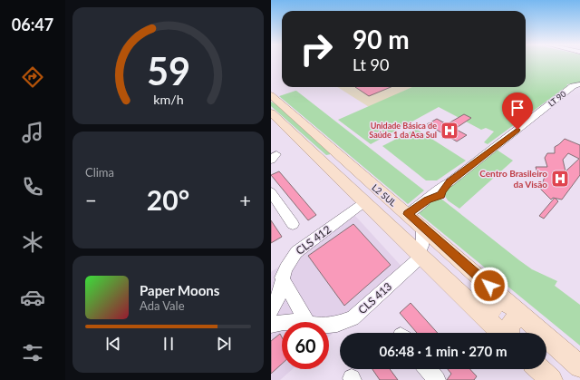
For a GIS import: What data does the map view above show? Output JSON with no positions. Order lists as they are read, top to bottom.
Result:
{
  "streets": {
    "main road": ["L2 SUL"],
    "street": ["LT 90", "CLS 412", "CLS 413"]
  },
  "crossings": [
    ["LT 90", "L2 SUL"],
    ["L2 SUL", "CLS 412"],
    ["L2 SUL", "CLS 413"]
  ],
  "places": {
    "hospital": ["Unidade Básica de Saúde 1 da Asa Sul", "Centro Brasileiro da Visão"]
  },
  "page": {
    "tabs": "06:47",
    "turn": ["90 m", "Lt 90"],
    "tile": "Clima",
    "heat": ["−", "20°", "+"],
    "song": ["Paper Moons", "Ada Vale"],
    "limit": "60",
    "trip": "06:48 · 1 min · 270 m",
    "gauge": ["59", "km/h"]
  }
}
